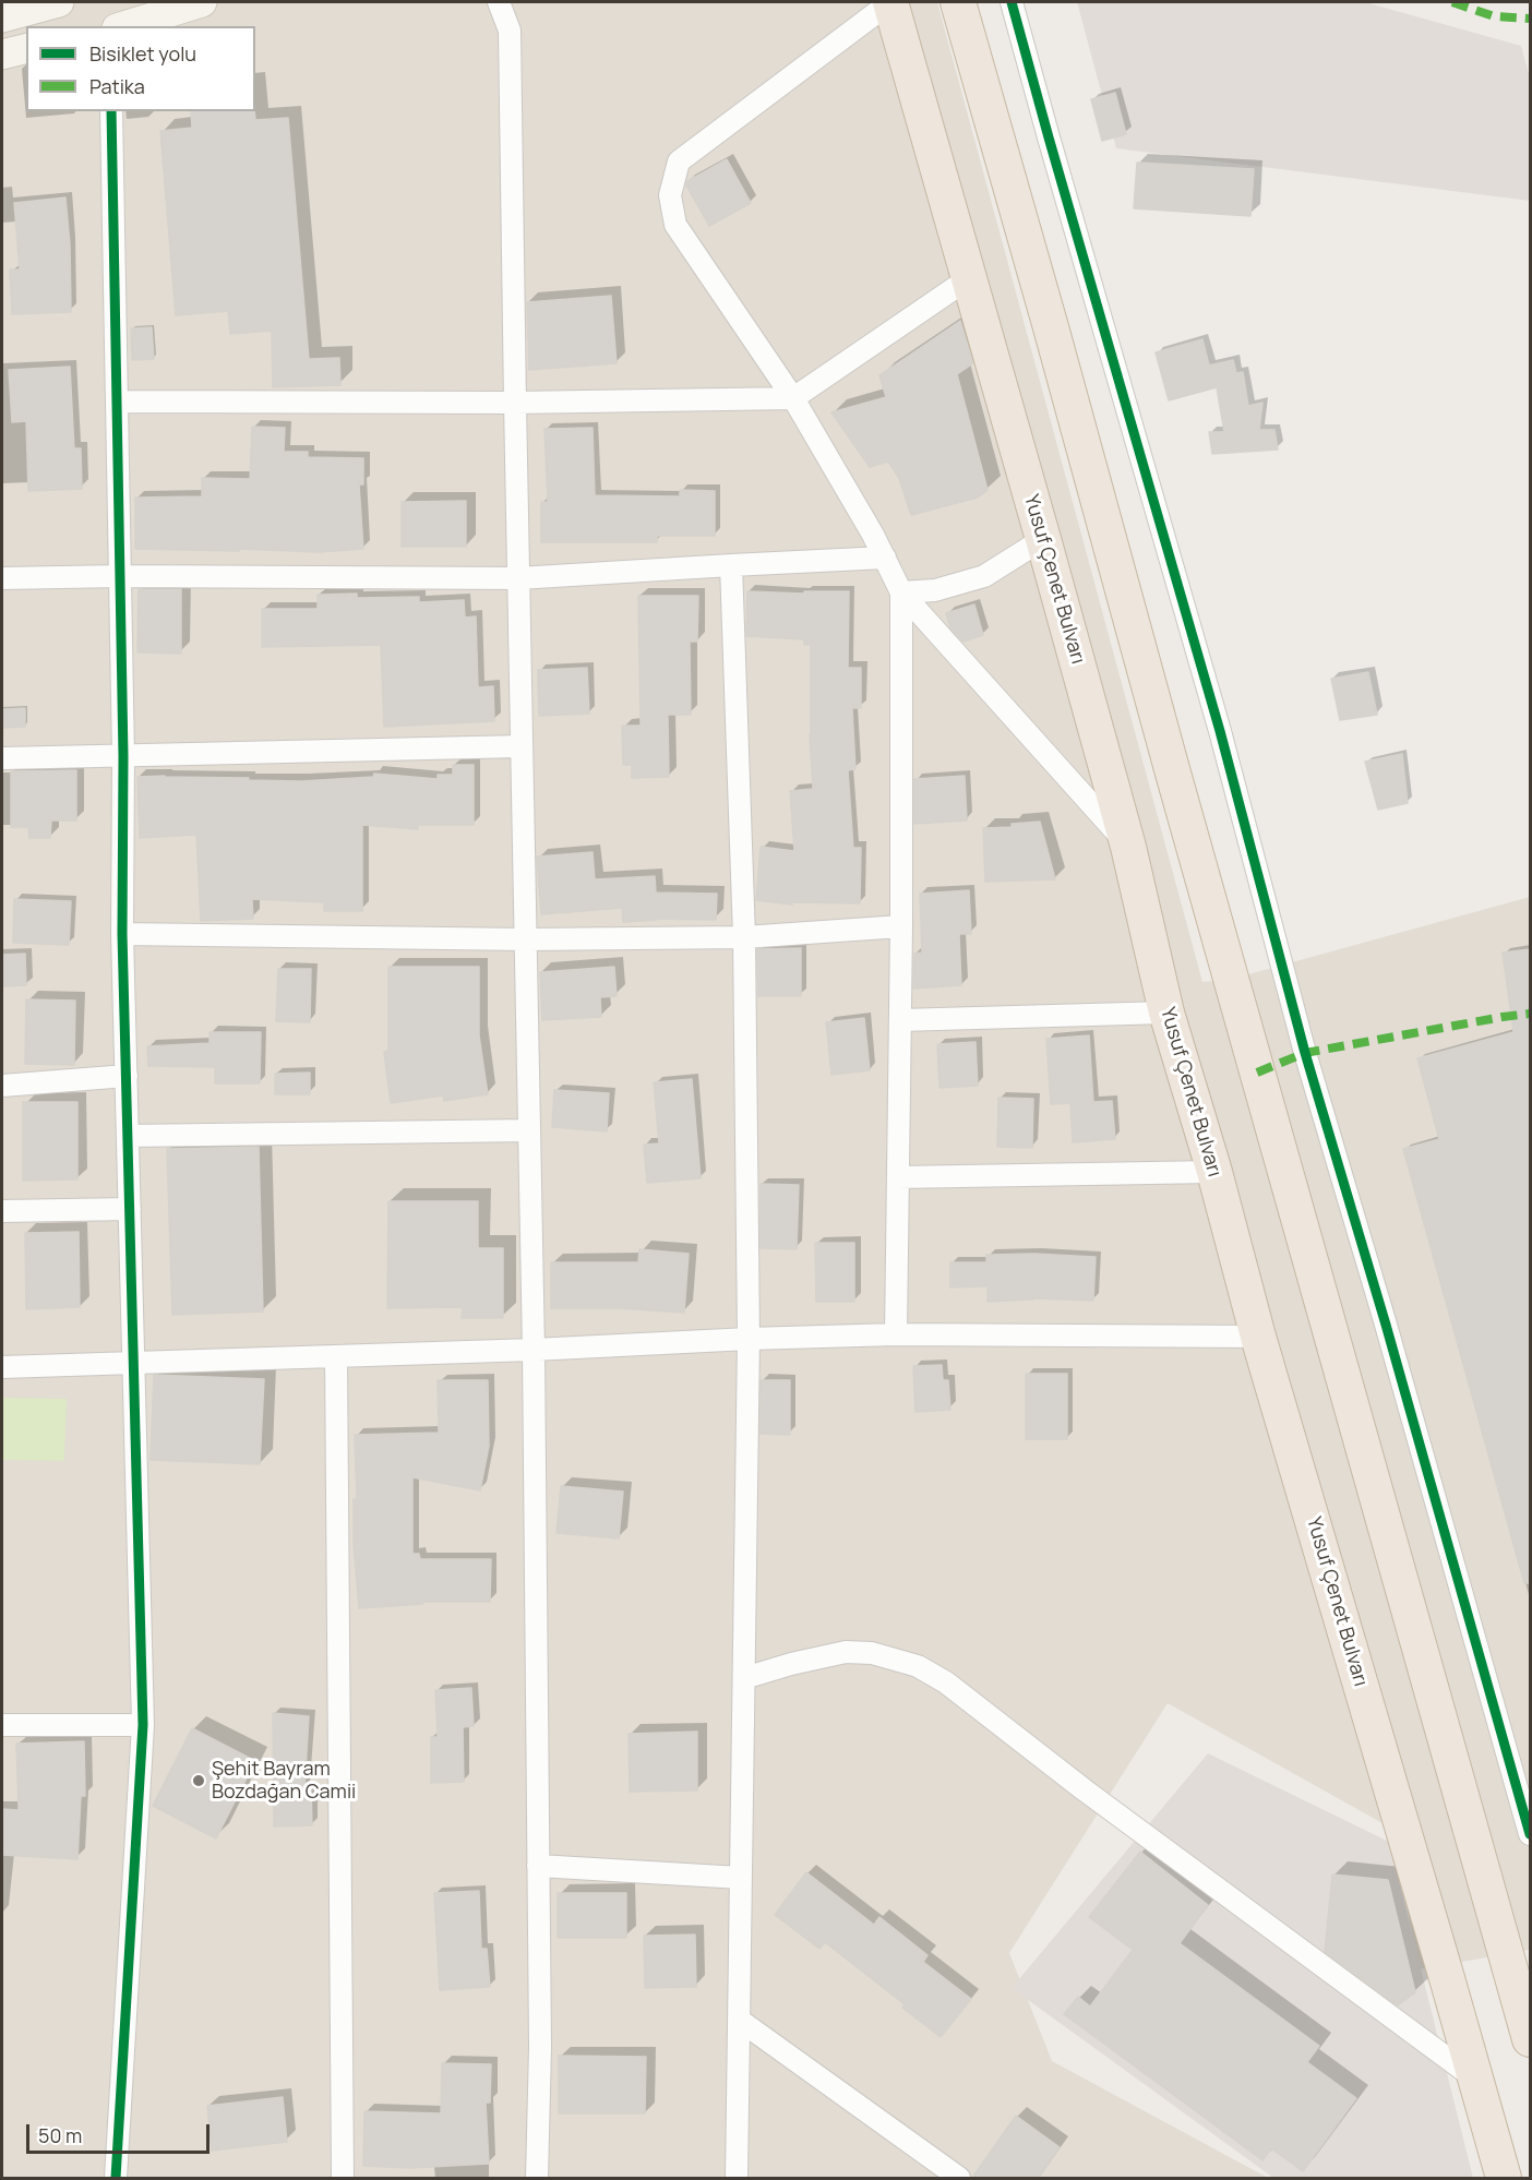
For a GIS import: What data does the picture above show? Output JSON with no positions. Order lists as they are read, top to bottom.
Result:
{
  "streets": {
    "highway": ["Yusuf Çenet Bulvarı"]
  },
  "places": ["Şehit Bayram Bozdağan Camii"],
  "legend": ["Bisiklet yolu", "Patika"],
  "scale_bar": "50 m"
}
